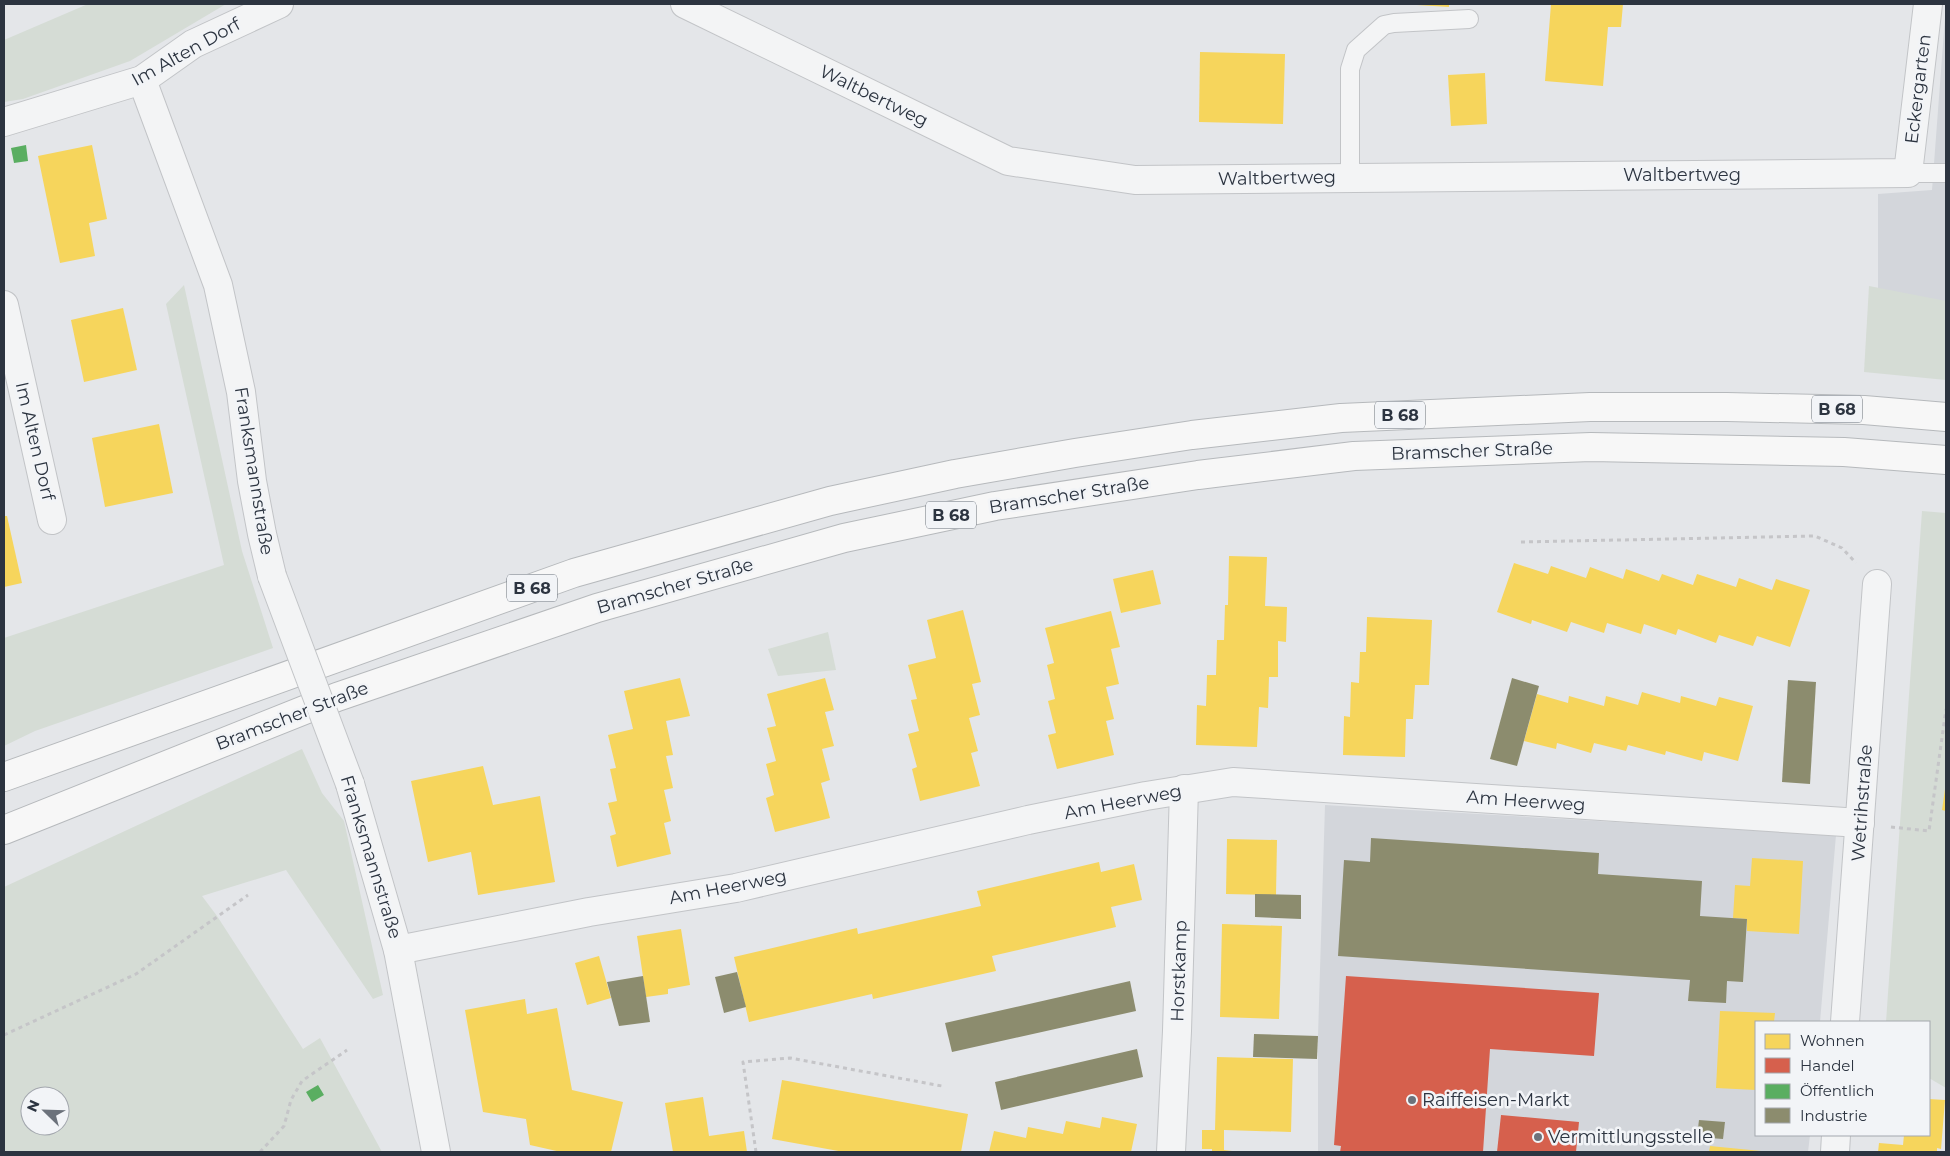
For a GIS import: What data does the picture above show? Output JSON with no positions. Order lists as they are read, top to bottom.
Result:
{
  "streets": {
    "highway": ["B 68", "Bramscher Straße"],
    "street": [
      "Im Alten Dorf",
      "Eckergarten",
      "Waltbertweg",
      "Franksmannstraße",
      "Am Heerweg",
      "Wetrihstraße",
      "Horstkamp"
    ]
  },
  "crossings": [
    ["Im Alten Dorf", "Franksmannstraße"],
    ["Eckergarten", "Waltbertweg"],
    ["Franksmannstraße", "Am Heerweg"],
    ["Am Heerweg", "Wetrihstraße"],
    ["Am Heerweg", "Horstkamp"]
  ],
  "places": ["Raiffeisen-Markt", "Vermittlungsstelle"],
  "legend": [
    "Wohnen",
    "Handel",
    "Öffentlich",
    "Industrie"
  ],
  "north": "top left"
}
